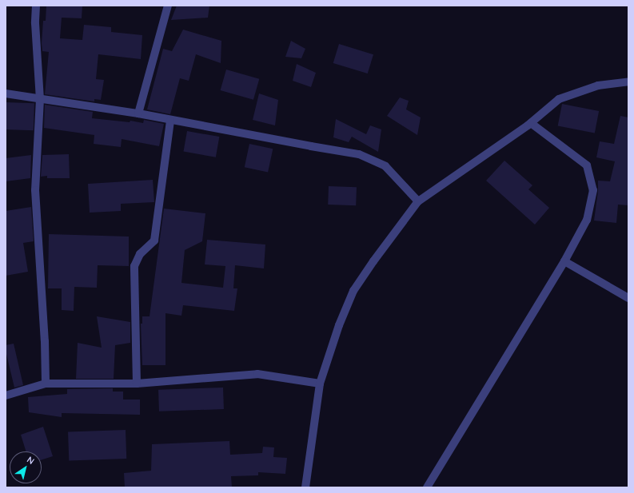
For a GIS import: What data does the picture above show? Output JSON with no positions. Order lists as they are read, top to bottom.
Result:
{
  "north": "top right"
}
